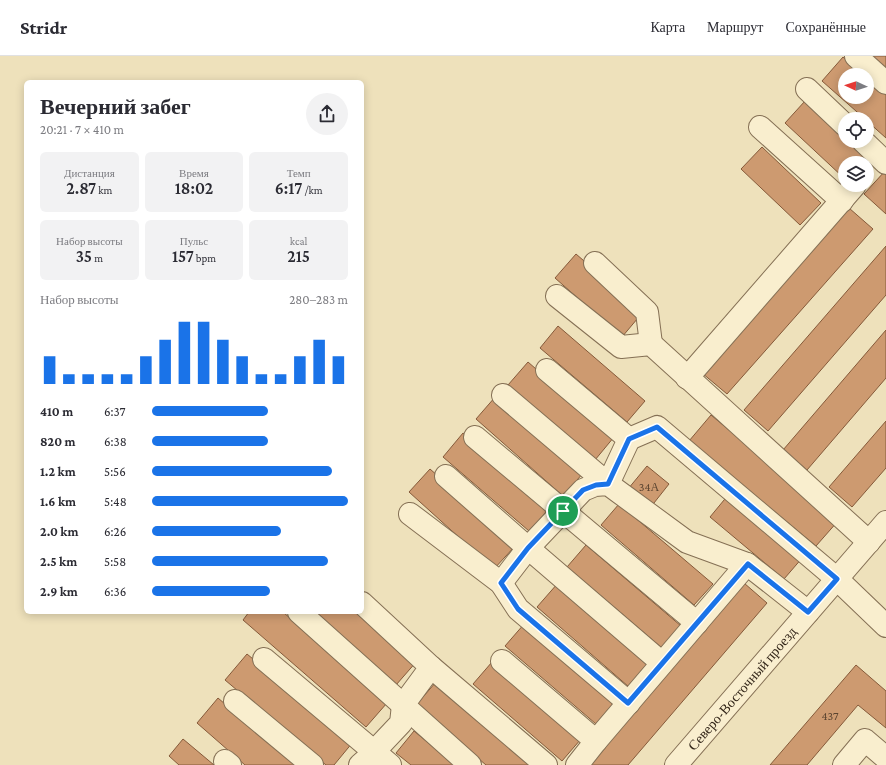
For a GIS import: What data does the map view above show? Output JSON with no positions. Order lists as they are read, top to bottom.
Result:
{
  "streets": {
    "street": ["Северо-Восточный проезд"]
  },
  "house_numbers": ["34А", "437"],
  "north": "left",
  "page": {
    "header": "Stridr",
    "nav": ["Карта", "Маршрут", "Сохранённые"],
    "heading": ["Вечерний забег", "20:21 · 7 × 410 m"],
    "stats": [
      ["Дистанция", "2.87 km"],
      ["Время", "18:02"],
      ["Темп", "6:17 /km"],
      ["Набор высоты", "35 m"],
      ["Пульс", "157 bpm"],
      ["kcal", "215"]
    ],
    "chart": ["Набор высоты", "280–283 m"],
    "list": [
      {
        "name": "410 m",
        "note": "6:37"
      },
      {
        "name": "820 m",
        "note": "6:38"
      },
      {
        "name": "1.2 km",
        "note": "5:56"
      },
      {
        "name": "1.6 km",
        "note": "5:48"
      },
      {
        "name": "2.0 km",
        "note": "6:26"
      },
      {
        "name": "2.5 km",
        "note": "5:58"
      },
      {
        "name": "2.9 km",
        "note": "6:36"
      }
    ]
  }
}
